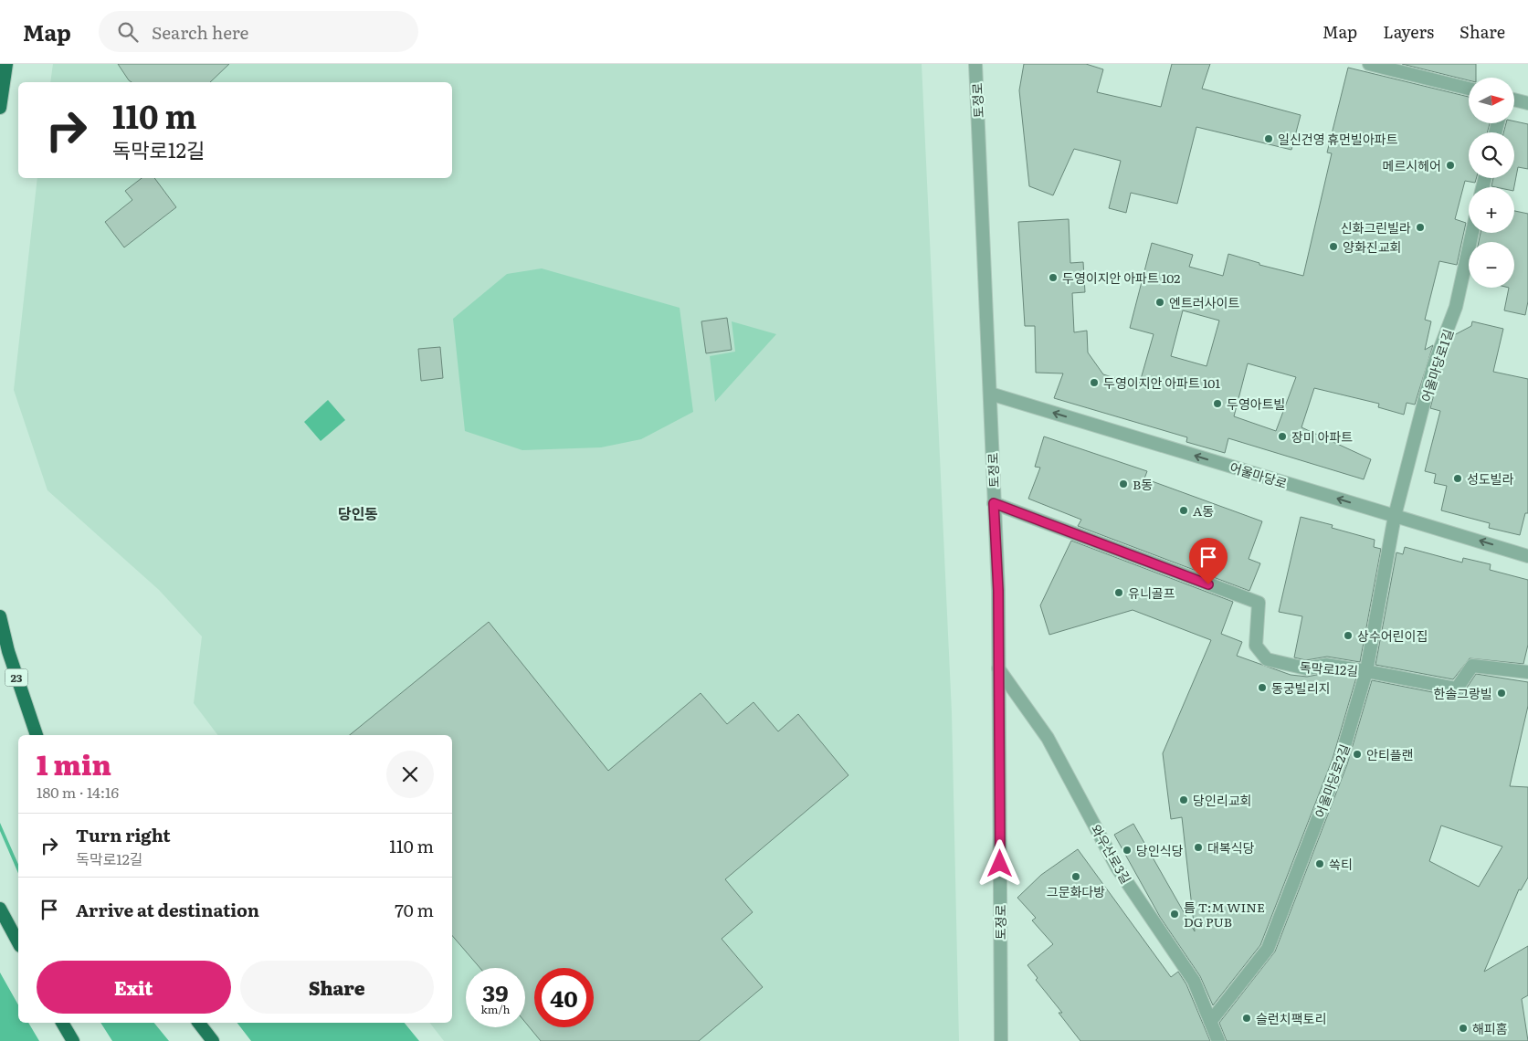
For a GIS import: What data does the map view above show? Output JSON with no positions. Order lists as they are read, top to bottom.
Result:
{
  "streets": {
    "highway": ["23"],
    "street": [
      "토정로",
      "어울마당로1길",
      "어울마당로",
      "독막로12길",
      "어울마당로2길",
      "와우산로3길"
    ]
  },
  "crossings": [
    ["토정로", "어울마당로"],
    ["토정로", "독막로12길"],
    ["토정로", "와우산로3길"],
    ["어울마당로1길", "어울마당로"],
    ["어울마당로1길", "어울마당로2길"],
    ["어울마당로", "어울마당로2길"],
    ["독막로12길", "어울마당로2길"],
    ["어울마당로2길", "와우산로3길"]
  ],
  "one_way": ["어울마당로"],
  "districts": ["당인동"],
  "places": [
    "일신건영 휴먼빌아파트",
    "메르시헤어",
    "신화그린빌라",
    "양화진교회",
    "두영이지안 아파트 102",
    "엔트러사이트",
    "두영이지안 아파트 101",
    "두영아트빌",
    "장미 아파트",
    "성도빌라",
    "B동",
    "A동",
    "유니골프",
    "상수어린이집",
    "동궁빌리지",
    "한솔그랑빌",
    "안티플랜",
    "당인리교회",
    "대복식당",
    "당인식당",
    "쏙티",
    "그문화다방",
    "틈 T:M WINE DG PUB",
    "슬런치팩토리",
    "해피홈"
  ],
  "north": "right",
  "page": {
    "header": "Map",
    "search": "Search here",
    "nav": ["Map", "Layers", "Share"],
    "map_buttons": ["+", "−"],
    "turn": ["110 m", "독막로12길"],
    "heading": ["1 min", "180 m · 14:16"],
    "list": [
      {
        "name": "Turn right",
        "note": "독막로12길",
        "value": "110 m"
      },
      {
        "name": "Arrive at destination",
        "value": "70 m"
      }
    ],
    "buttons": ["Exit", "Share"],
    "speed": "39 km/h",
    "limit": "40"
  }
}
